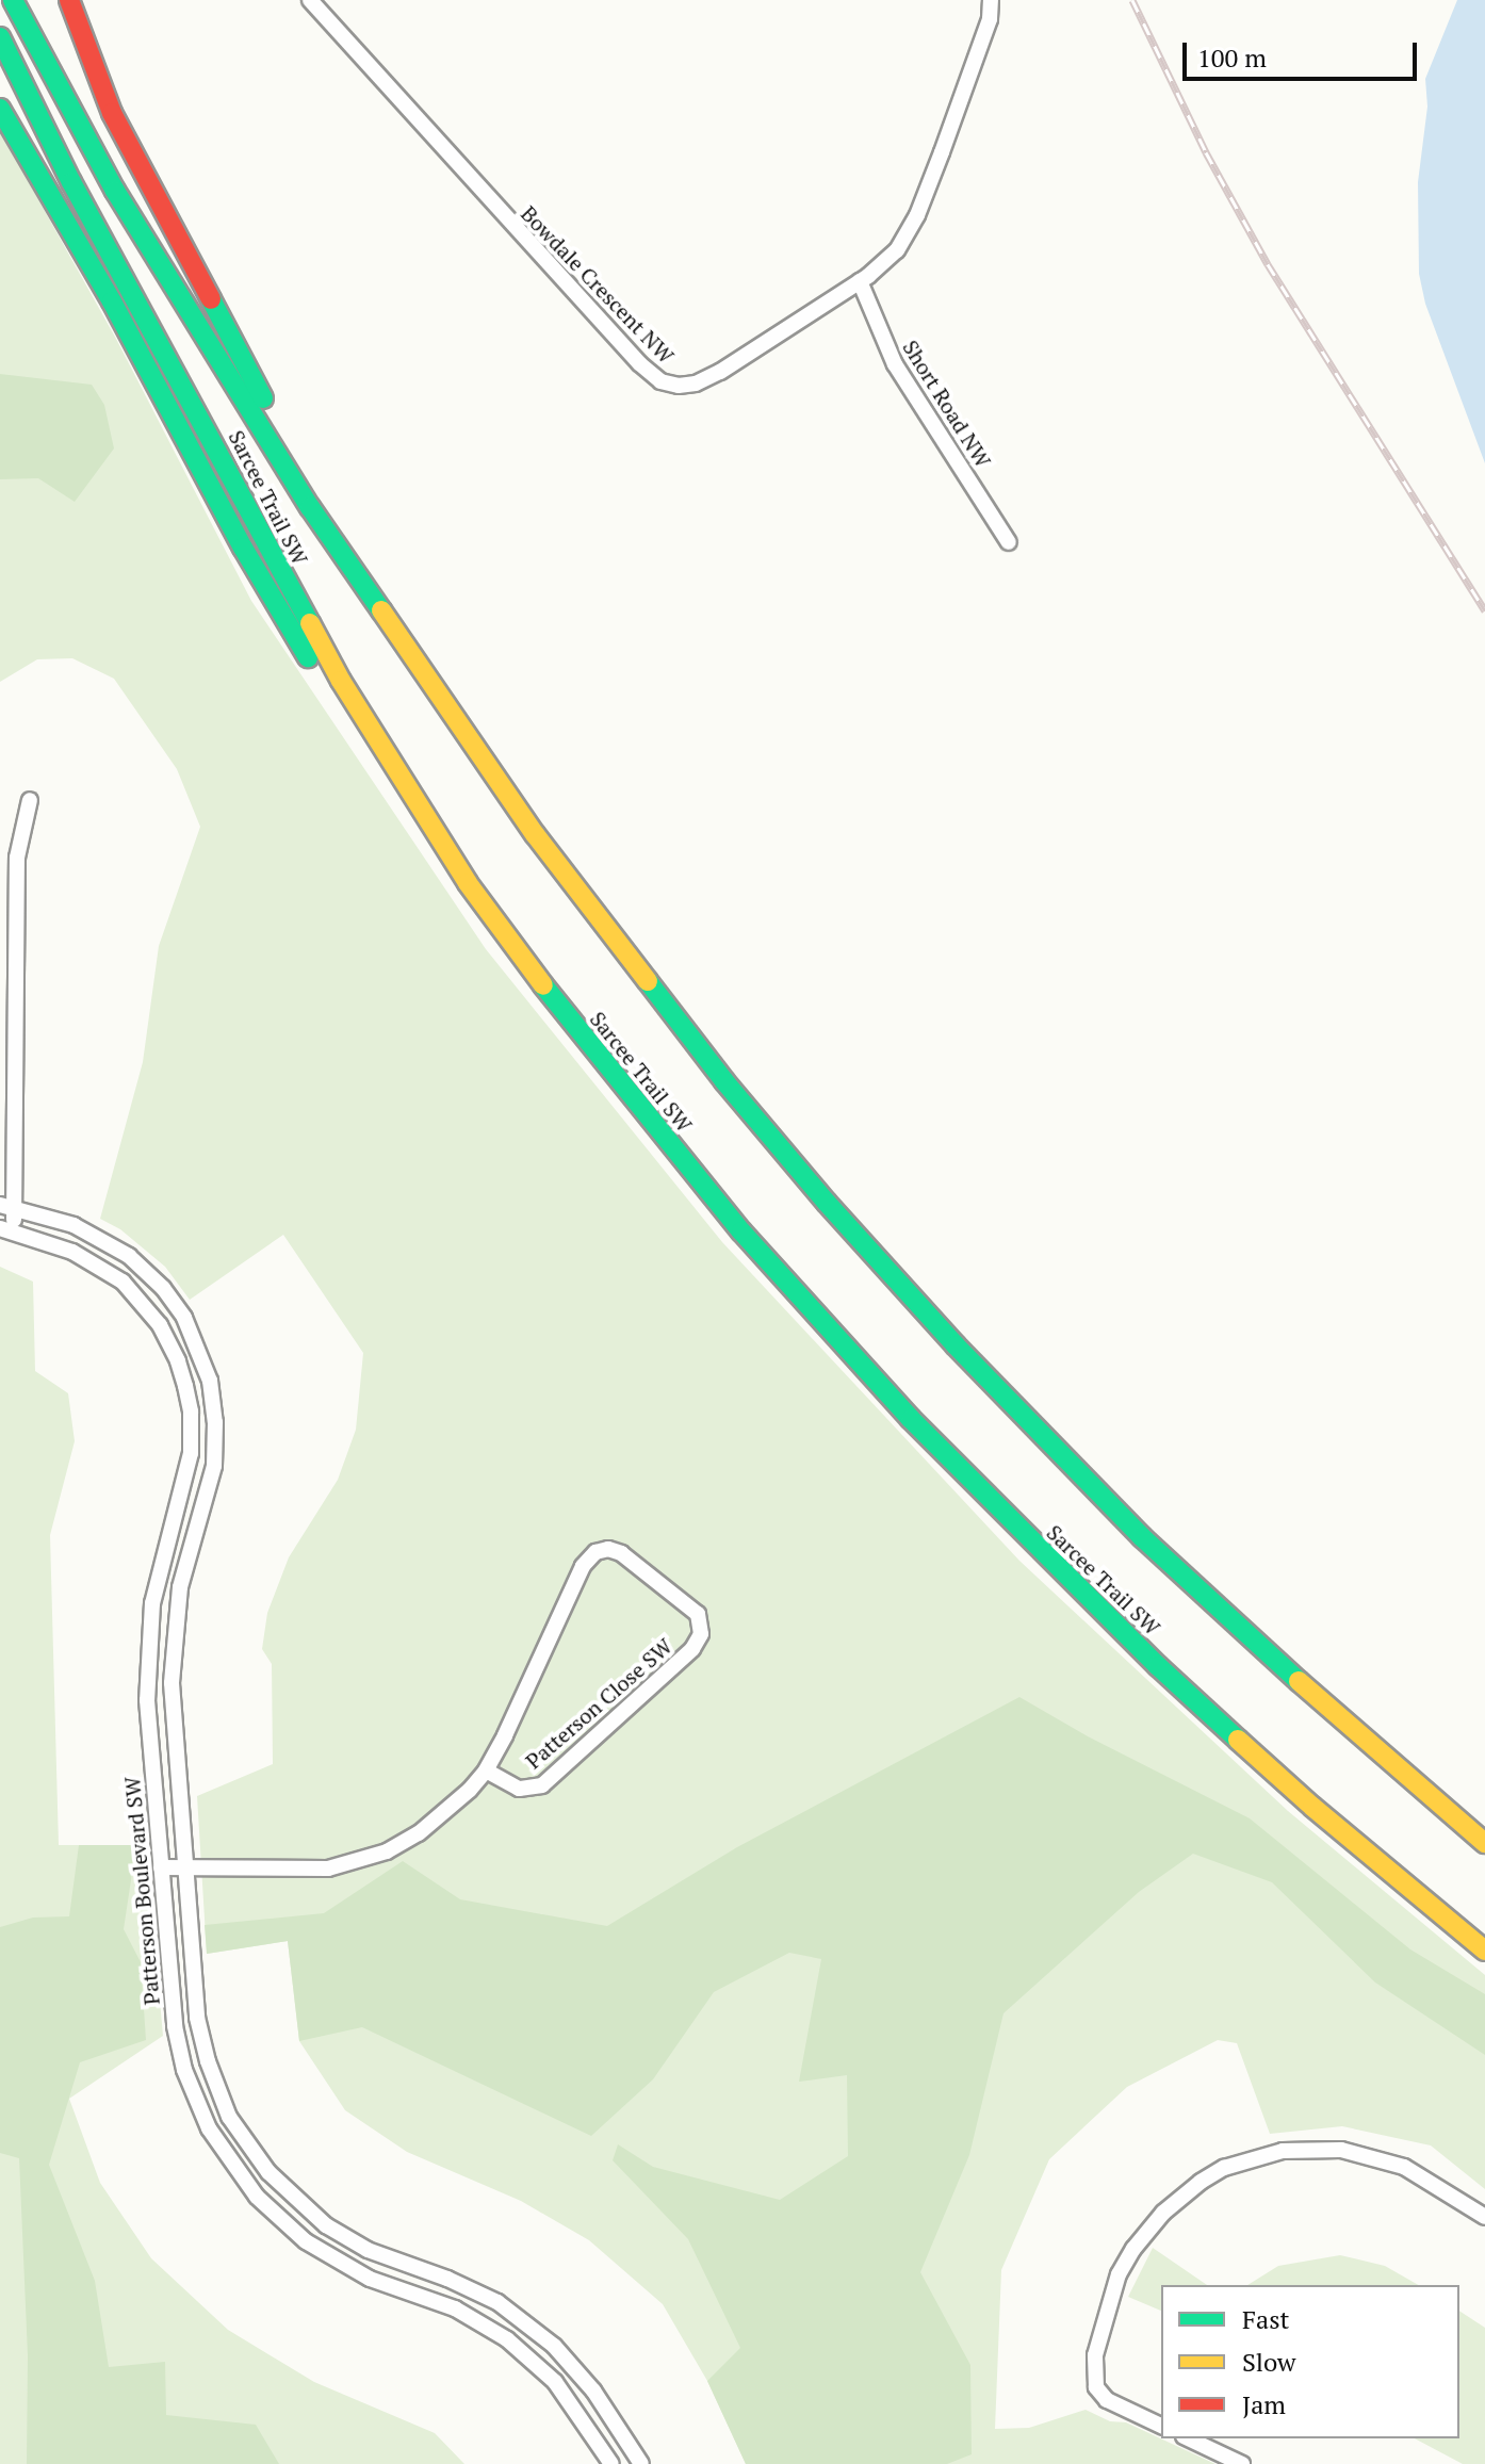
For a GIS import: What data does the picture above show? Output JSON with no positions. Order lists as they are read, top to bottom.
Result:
{
  "streets": {
    "highway": ["Sarcee Trail SW"],
    "street": [
      "Bowdale Crescent NW",
      "Short Road NW",
      "Patterson Close SW",
      "Patterson Boulevard SW"
    ]
  },
  "crossings": [
    ["Bowdale Crescent NW", "Short Road NW"],
    ["Patterson Close SW", "Patterson Boulevard SW"]
  ],
  "legend": ["Fast", "Slow", "Jam"],
  "scale_bar": "100 m"
}
